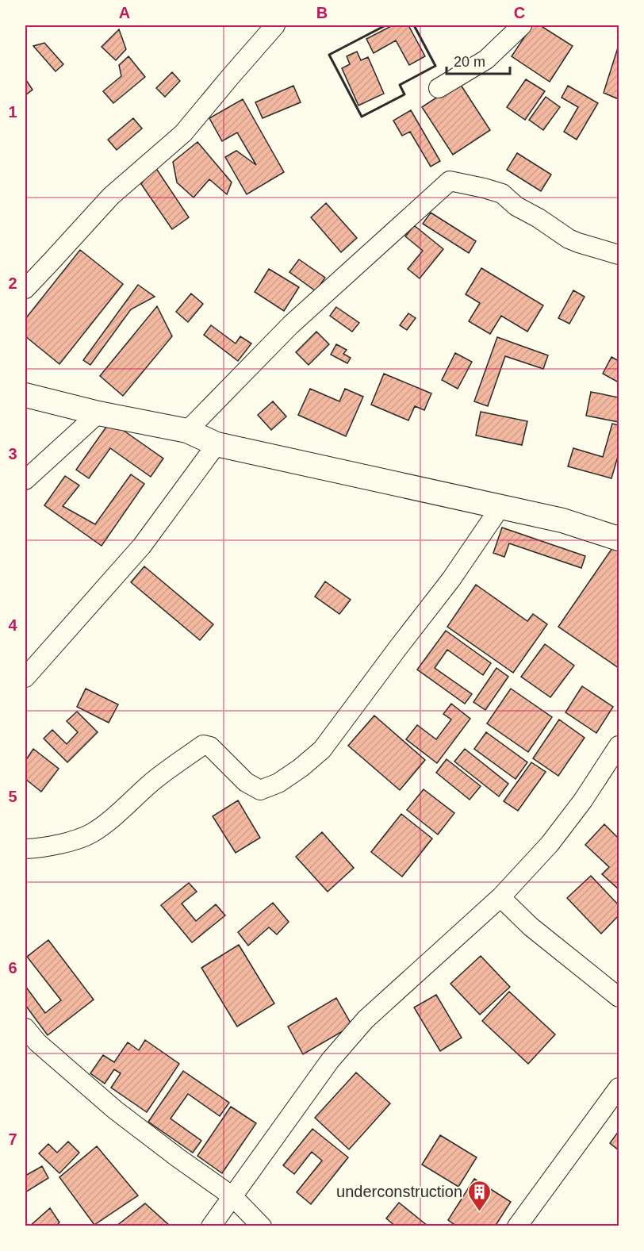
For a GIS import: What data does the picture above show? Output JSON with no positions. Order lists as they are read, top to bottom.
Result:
{
  "places": {
    "building": ["underconstruction"]
  },
  "scale_bar": "20 m",
  "grid": {
    "columns": ["A", "B", "C"],
    "rows": [
      "1",
      "2",
      "3",
      "4",
      "5",
      "6",
      "7"
    ]
  }
}
